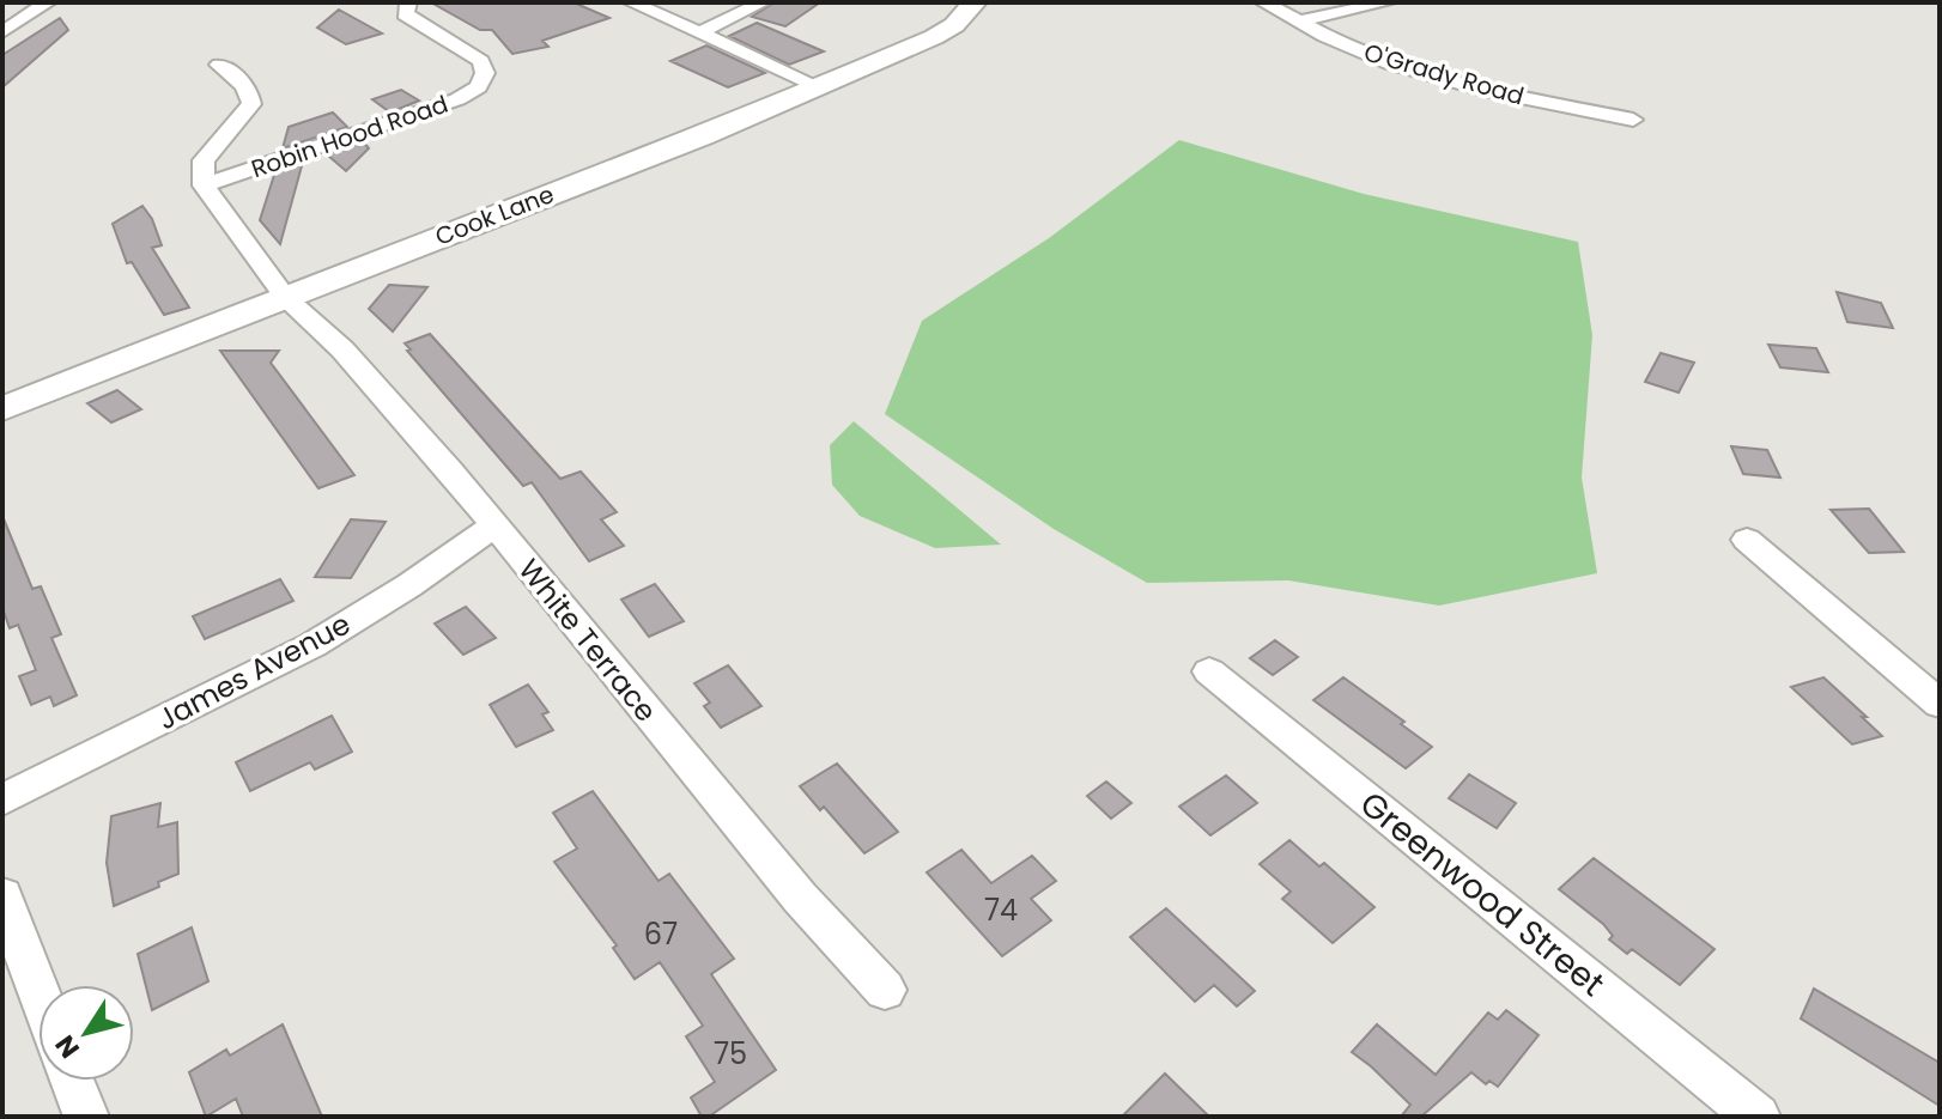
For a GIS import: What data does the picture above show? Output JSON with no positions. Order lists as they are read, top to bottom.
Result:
{
  "streets": {
    "street": [
      "O'Grady Road",
      "Robin Hood Road",
      "Cook Lane",
      "White Terrace",
      "James Avenue",
      "Greenwood Street"
    ]
  },
  "crossings": [
    ["Robin Hood Road", "White Terrace"],
    ["Cook Lane", "White Terrace"],
    ["White Terrace", "James Avenue"]
  ],
  "house_numbers": ["74", "67", "75"],
  "north": "bottom left"
}
